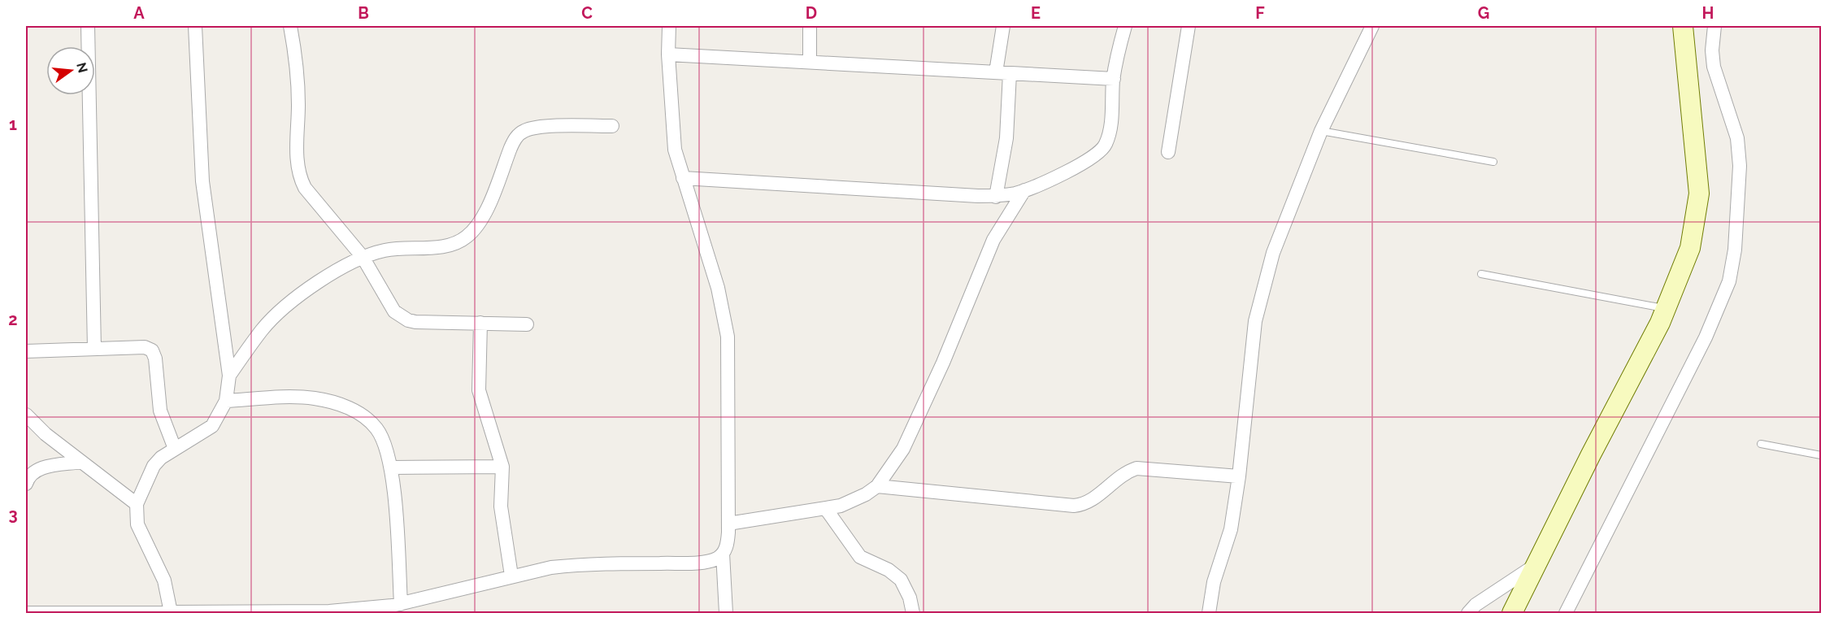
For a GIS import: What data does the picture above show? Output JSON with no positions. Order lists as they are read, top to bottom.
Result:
{
  "north": "right",
  "grid": {
    "columns": [
      "A",
      "B",
      "C",
      "D",
      "E",
      "F",
      "G",
      "H"
    ],
    "rows": ["1", "2", "3"]
  }
}
